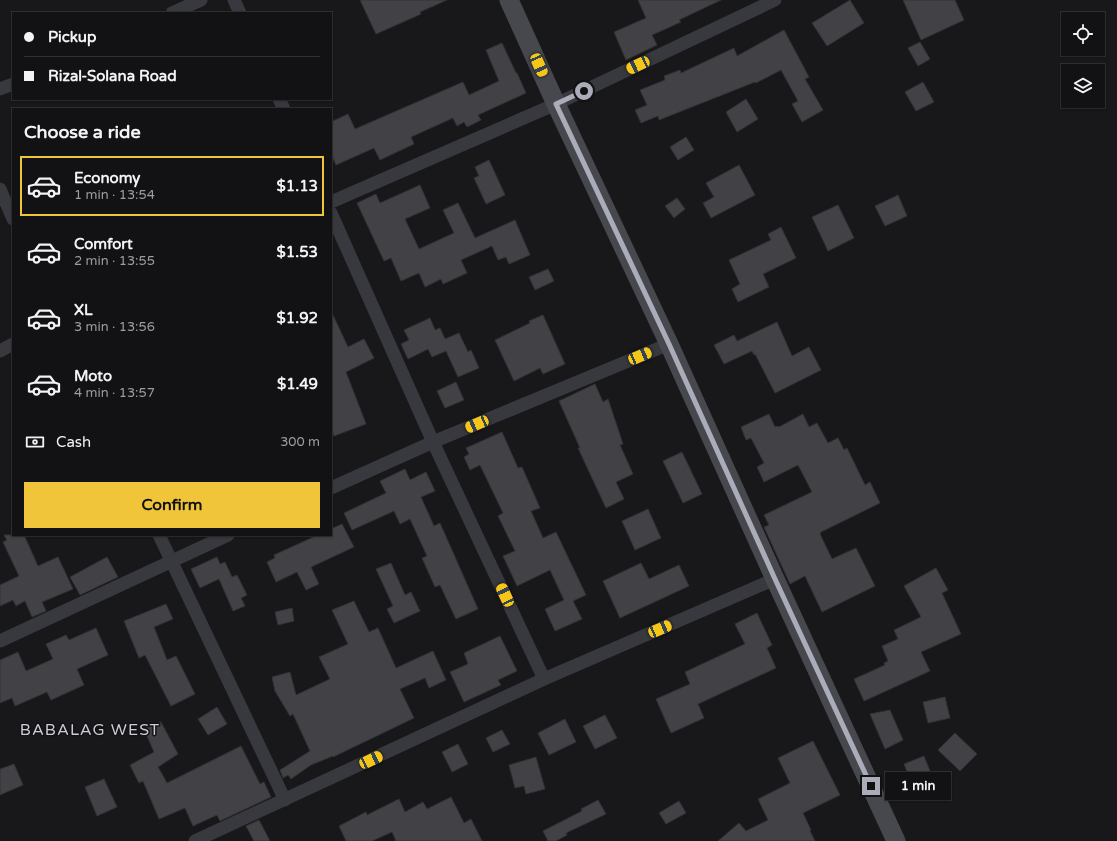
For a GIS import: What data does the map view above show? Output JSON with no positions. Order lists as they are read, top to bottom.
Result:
{
  "districts": ["BABALAG WEST"],
  "page": {
    "banner": ["Pickup", "Rizal-Solana Road"],
    "heading": "Choose a ride",
    "list": [
      {
        "name": "Economy",
        "note": "1 min · 13:54",
        "value": "$1.13"
      },
      {
        "name": "Comfort",
        "note": "2 min · 13:55",
        "value": "$1.53"
      },
      {
        "name": "XL",
        "note": "3 min · 13:56",
        "value": "$1.92"
      },
      {
        "name": "Moto",
        "note": "4 min · 13:57",
        "value": "$1.49"
      }
    ],
    "pay": ["Cash", "300 m"],
    "buttons": "Confirm",
    "bubble": "1 min"
  }
}
